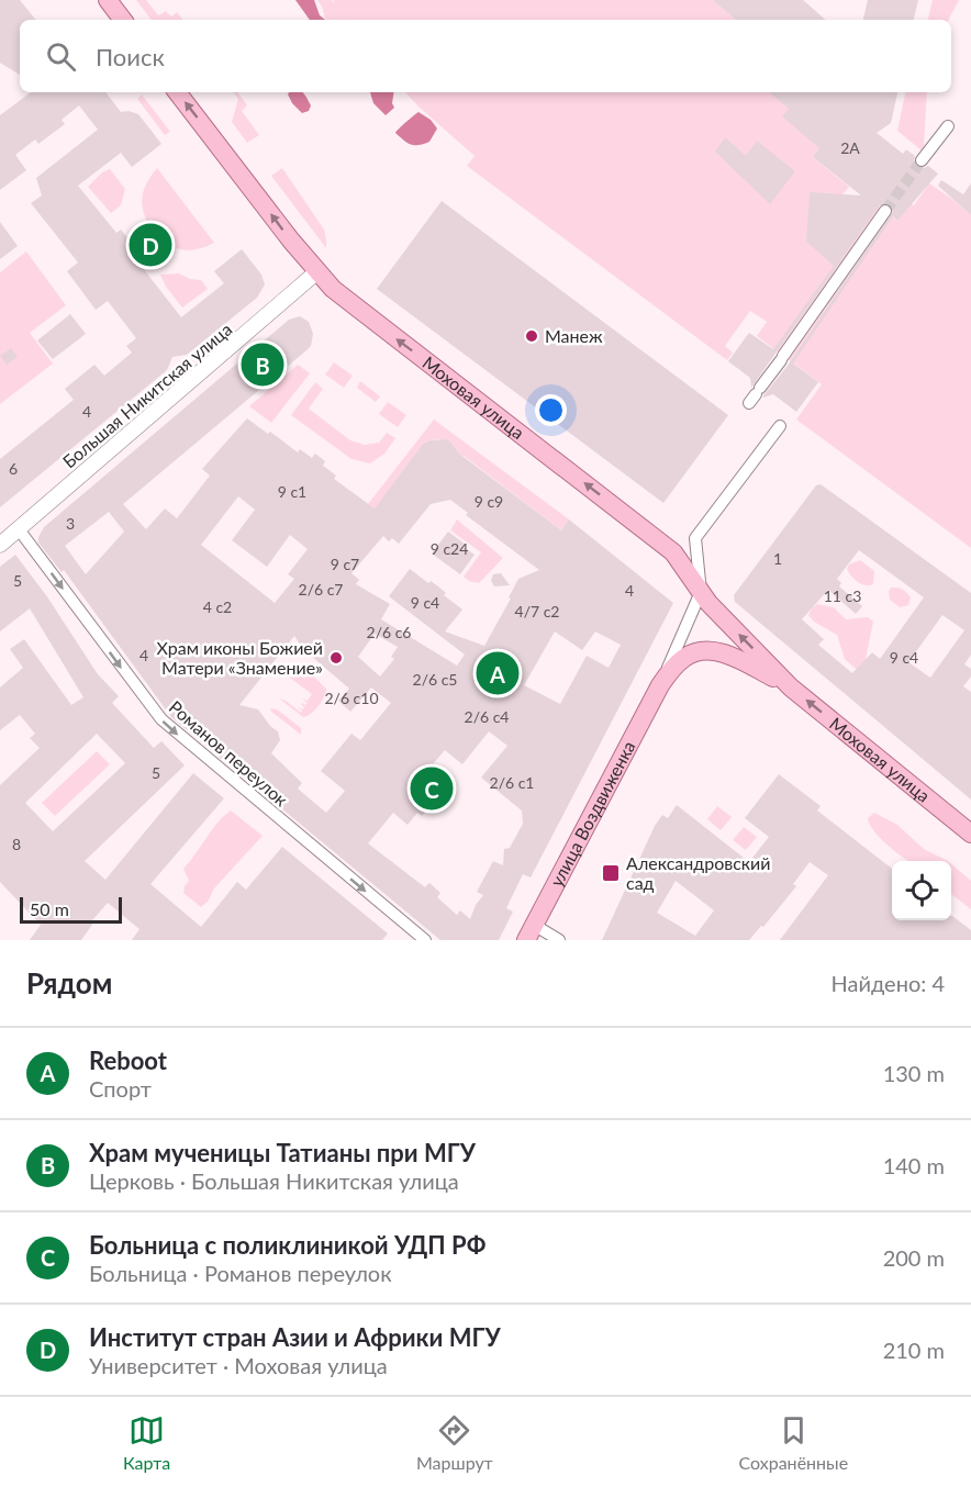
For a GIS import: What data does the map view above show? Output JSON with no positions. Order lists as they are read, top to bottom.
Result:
{
  "streets": {
    "main road": ["Моховая улица", "улица Воздвиженка"],
    "street": ["Большая Никитская улица", "Романов переулок"]
  },
  "crossings": [
    ["Большая Никитская улица", "Моховая улица"],
    ["Большая Никитская улица", "Романов переулок"],
    ["Моховая улица", "улица Воздвиженка"]
  ],
  "one_way": ["Моховая улица", "Романов переулок"],
  "places": {
    "other": ["Манеж", "Храм иконы Божией Матери «Знамение»"],
    "transit": ["Александровский сад"]
  },
  "house_numbers": [
    "2А",
    "4",
    "6",
    "9 с1",
    "9 с9",
    "3",
    "9 с24",
    "1",
    "9 с7",
    "5",
    "2/6 с7",
    "4",
    "11 c3",
    "9 с4",
    "4 с2",
    "4/7 с2",
    "2/6 с6",
    "4",
    "9 с4",
    "2/6 с5",
    "2/6 с10",
    "2/6 с4",
    "5",
    "2/6 с1",
    "8"
  ],
  "scale_bar": "50 m",
  "page": {
    "search": "Поиск",
    "pins": [
      "D",
      "B",
      "A",
      "C"
    ],
    "scale": "50 m",
    "heading": ["Рядом", "Найдено: 4"],
    "list": [
      {
        "mark": "A",
        "name": "Reboot",
        "note": "Спорт",
        "value": "130 m"
      },
      {
        "mark": "B",
        "name": "Храм мученицы Татианы при МГУ",
        "note": "Церковь · Большая Никитская улица",
        "value": "140 m"
      },
      {
        "mark": "C",
        "name": "Больница с поликлиникой УДП РФ",
        "note": "Больница · Романов переулок",
        "value": "200 m"
      },
      {
        "mark": "D",
        "name": "Институт стран Азии и Африки МГУ",
        "note": "Университет · Моховая улица",
        "value": "210 m"
      }
    ],
    "nav": ["Карта", "Маршрут", "Сохранённые"]
  }
}
